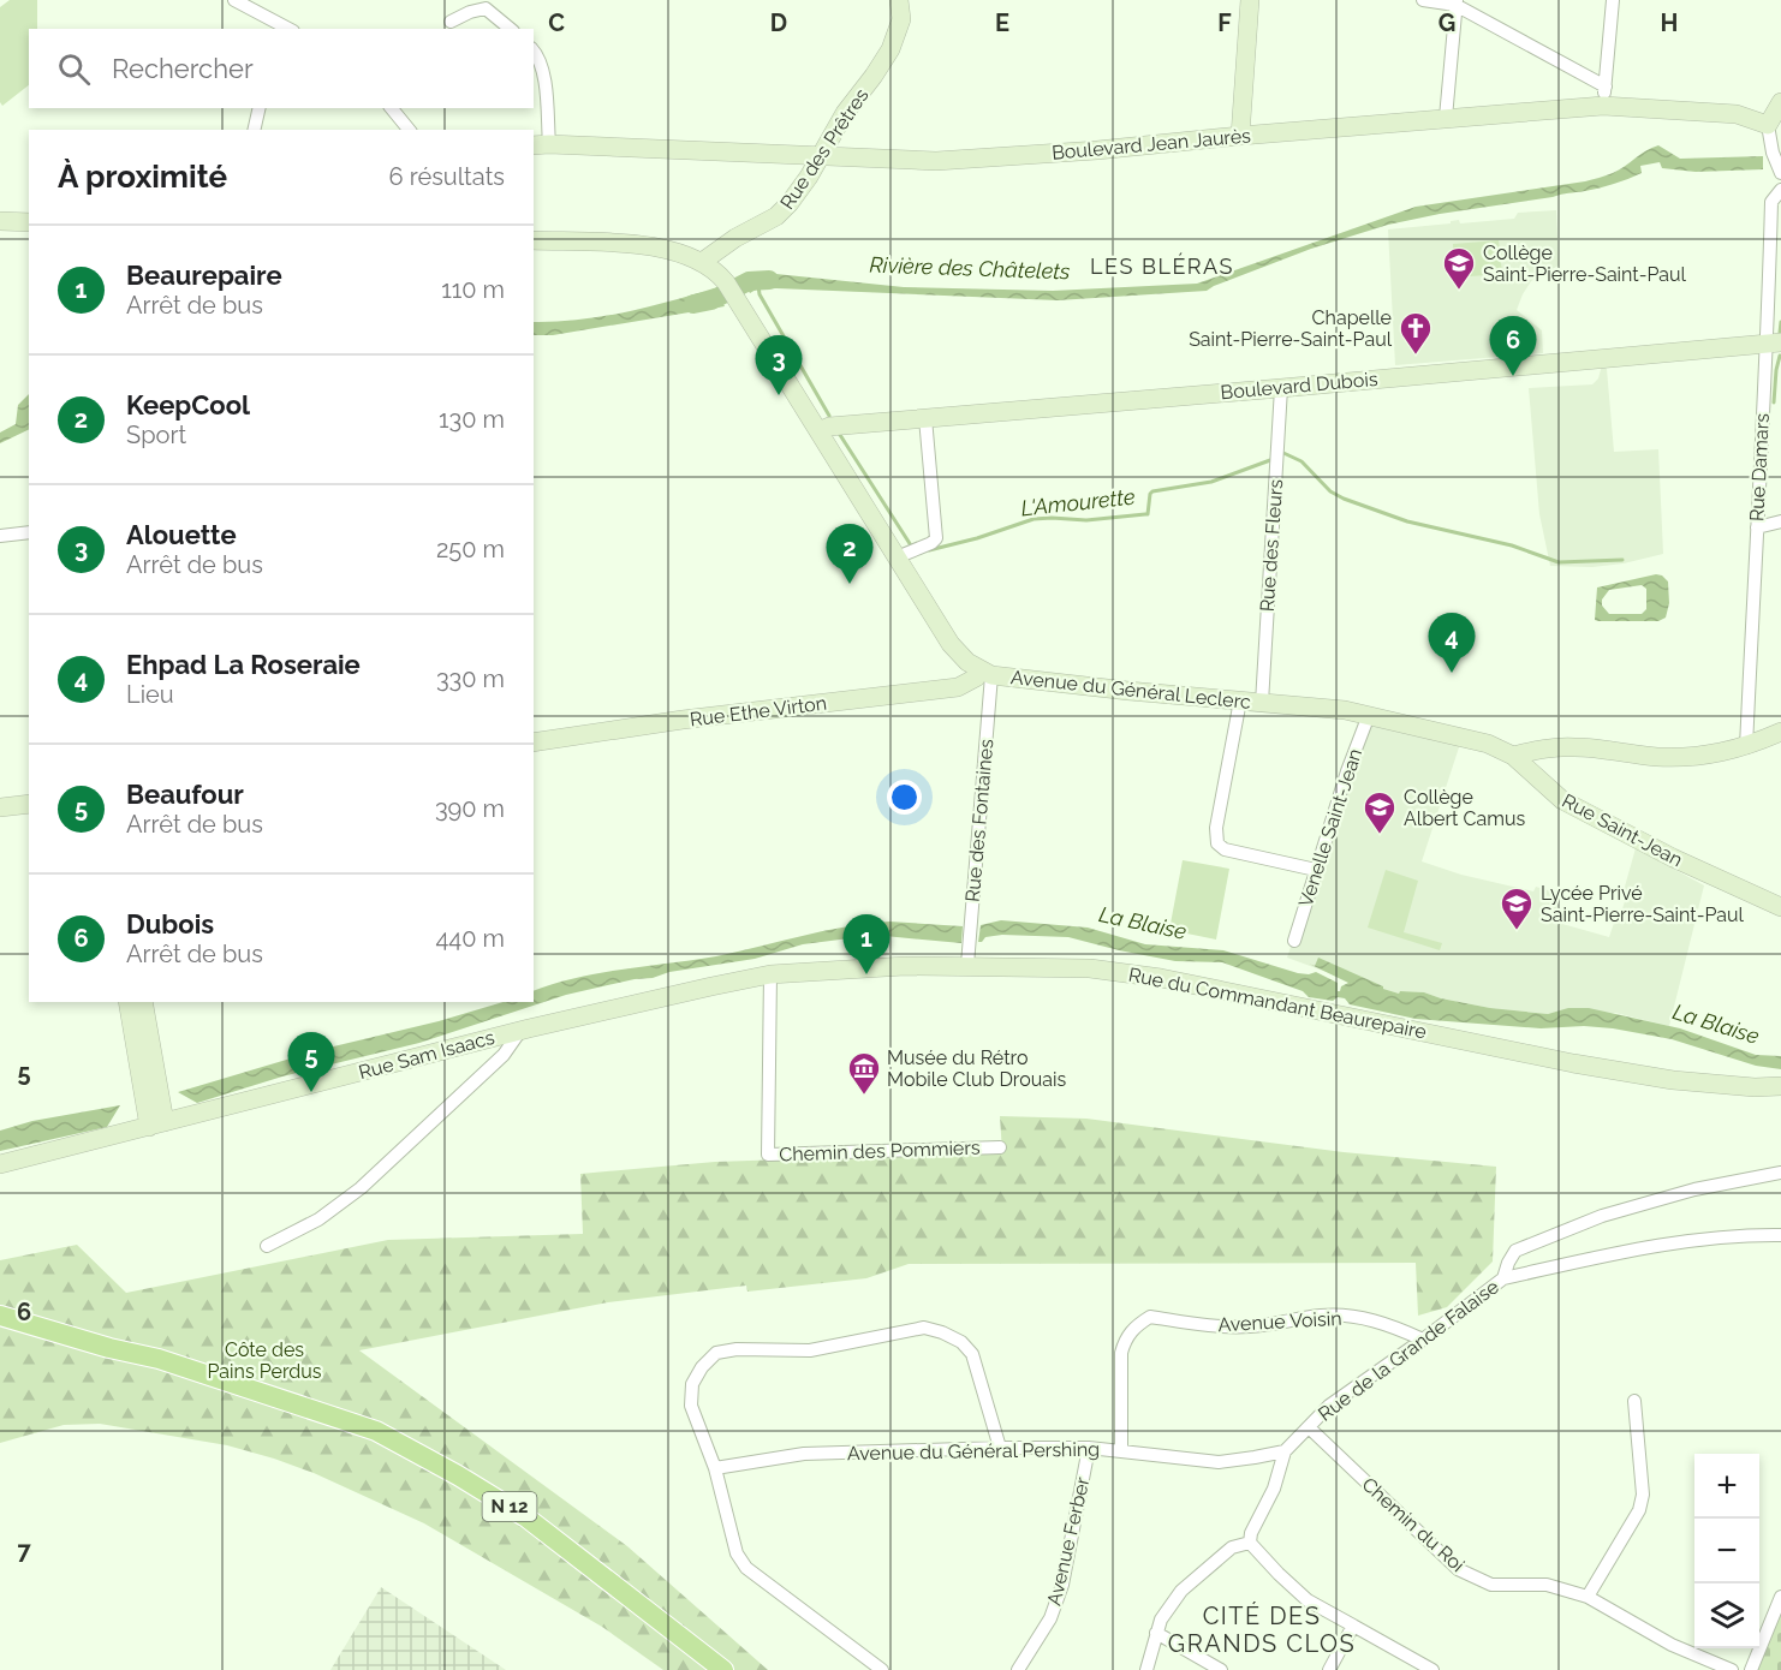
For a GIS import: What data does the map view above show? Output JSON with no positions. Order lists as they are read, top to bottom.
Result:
{
  "streets": {
    "main road": ["N 12"],
    "street": [
      "Boulevard Jean Jaurès",
      "Rue des Prêtres",
      "Boulevard Dubois",
      "Rue Damars",
      "Rue des Fleurs",
      "Avenue du Général Leclerc",
      "Rue Ethe Virton",
      "Rue des Fontaines",
      "Venelle Saint-Jean",
      "Rue Saint-Jean",
      "Rue du Commandant Beaurepaire",
      "Rue Sam Isaacs",
      "Chemin des Pommiers",
      "Avenue Voisin",
      "Rue de la Grande Falaise",
      "Avenue du Général Pershing",
      "Chemin du Roi",
      "Avenue Ferber"
    ]
  },
  "crossings": [
    ["Boulevard Jean Jaurès", "Rue des Prêtres"],
    ["Boulevard Dubois", "Rue Damars"],
    ["Boulevard Dubois", "Rue des Fleurs"],
    ["Rue des Fleurs", "Avenue du Général Leclerc"],
    ["Avenue du Général Leclerc", "Rue Ethe Virton"],
    ["Avenue du Général Leclerc", "Rue des Fontaines"],
    ["Avenue du Général Leclerc", "Venelle Saint-Jean"],
    ["Avenue du Général Leclerc", "Rue Saint-Jean"],
    ["Rue Ethe Virton", "Rue des Fontaines"],
    ["Rue des Fontaines", "Rue du Commandant Beaurepaire"],
    ["Rue du Commandant Beaurepaire", "Rue Sam Isaacs"],
    ["Rue du Commandant Beaurepaire", "Chemin des Pommiers"],
    ["Rue Sam Isaacs", "Chemin des Pommiers"],
    ["Avenue Voisin", "Rue de la Grande Falaise"],
    ["Avenue Voisin", "Avenue du Général Pershing"],
    ["Rue de la Grande Falaise", "Chemin du Roi"],
    ["Avenue du Général Pershing", "Avenue Ferber"]
  ],
  "districts": ["LES BLÉRAS", "CITÉ DES GRANDS CLOS"],
  "water": ["Rivière des Châtelets", "L'Amourette", "La Blaise"],
  "parks": ["Côte des Pains Perdus"],
  "places": {
    "school or university": ["Collège Saint-Pierre-Saint-Paul", "Collège Albert Camus", "Lycée Privé Saint-Pierre-Saint-Paul"],
    "church": ["Chapelle Saint-Pierre-Saint-Paul"],
    "museum": ["Musée du Rétro Mobile Club Drouais"]
  },
  "page": {
    "search": "Rechercher",
    "heading": ["À proximité", "6 résultats"],
    "list": [
      {
        "mark": "1",
        "name": "Beaurepaire",
        "note": "Arrêt de bus",
        "value": "110 m"
      },
      {
        "mark": "2",
        "name": "KeepCool",
        "note": "Sport",
        "value": "130 m"
      },
      {
        "mark": "3",
        "name": "Alouette",
        "note": "Arrêt de bus",
        "value": "250 m"
      },
      {
        "mark": "4",
        "name": "Ehpad La Roseraie",
        "note": "Lieu",
        "value": "330 m"
      },
      {
        "mark": "5",
        "name": "Beaufour",
        "note": "Arrêt de bus",
        "value": "390 m"
      },
      {
        "mark": "6",
        "name": "Dubois",
        "note": "Arrêt de bus",
        "value": "440 m"
      }
    ],
    "pins": [
      "6",
      "3",
      "2",
      "4",
      "1",
      "5"
    ],
    "map_buttons": ["+", "−"]
  },
  "grid": {
    "columns": [
      "C",
      "D",
      "E",
      "F",
      "G",
      "H"
    ],
    "rows": ["5", "6", "7"]
  }
}
